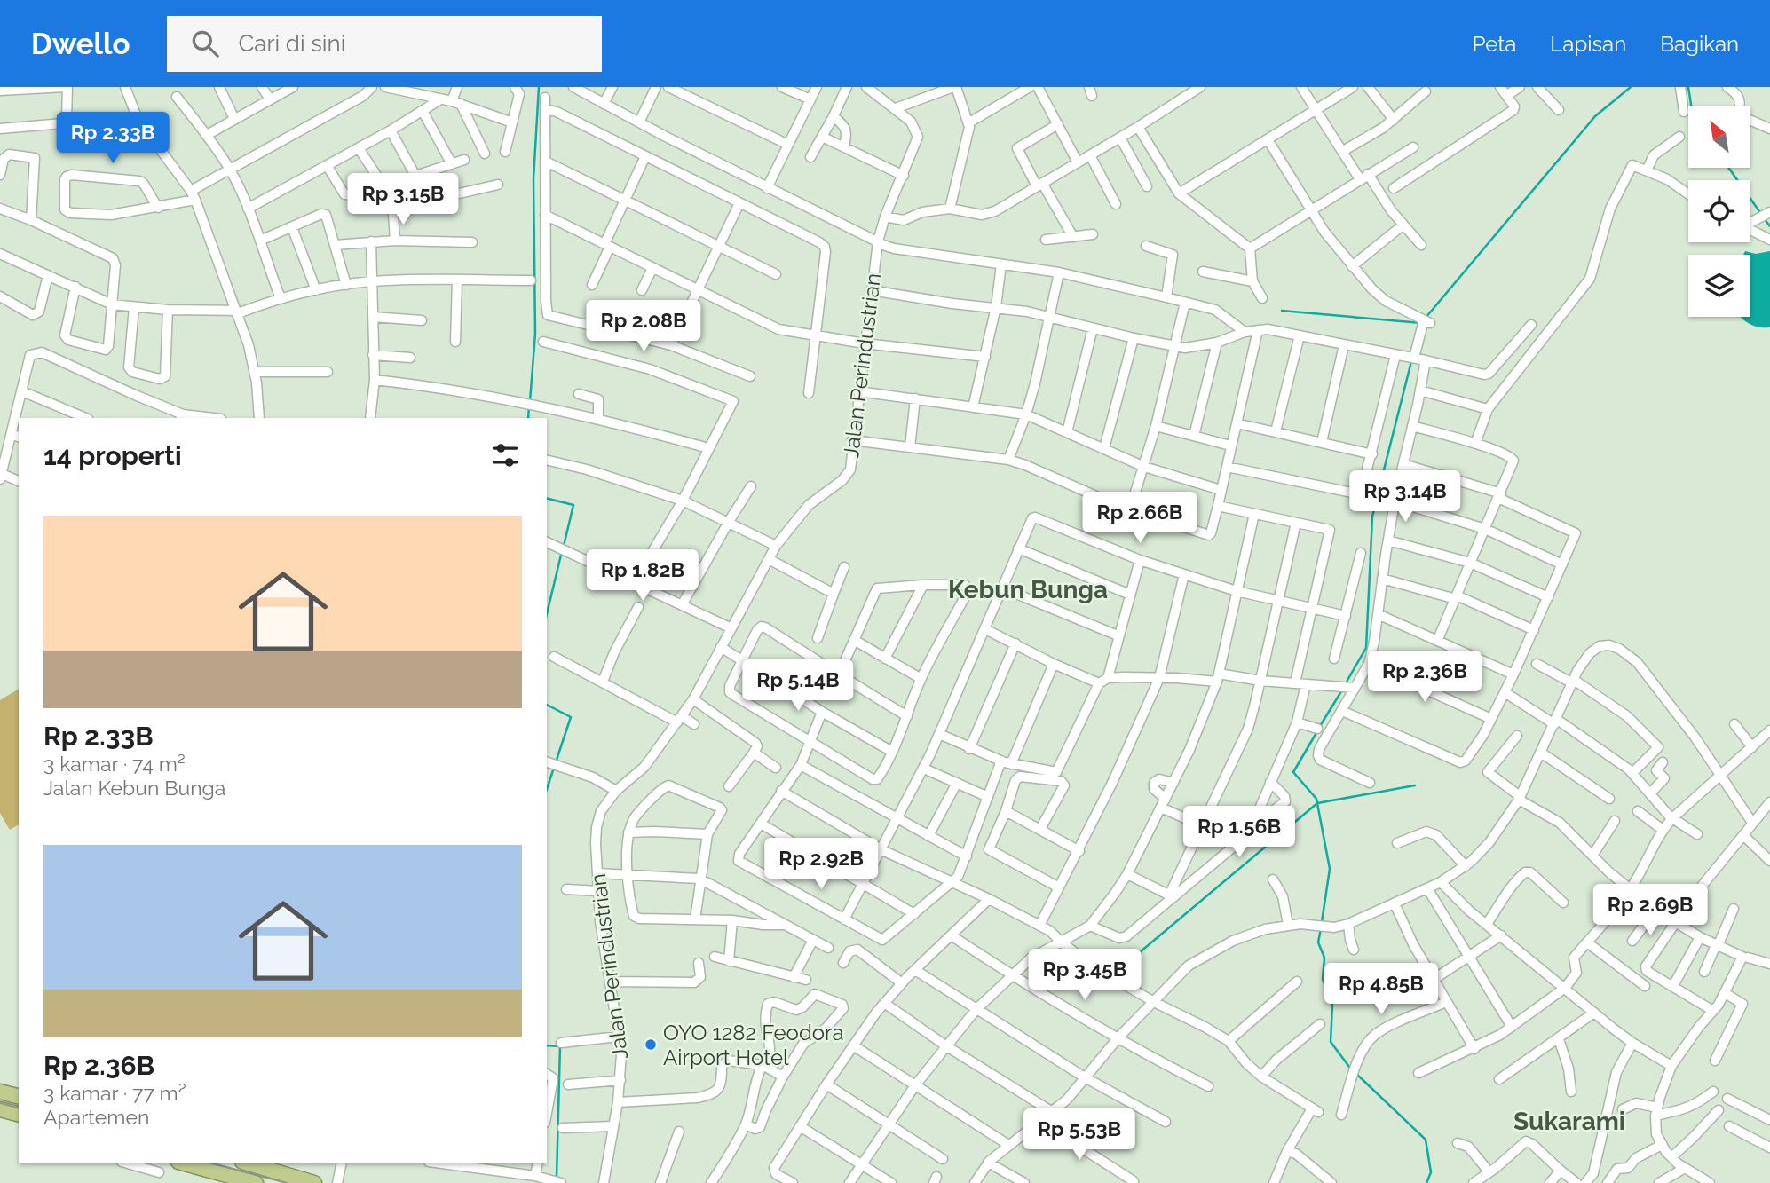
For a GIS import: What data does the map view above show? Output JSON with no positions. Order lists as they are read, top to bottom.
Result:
{
  "streets": {
    "street": ["Jalan Perindustrian"]
  },
  "districts": ["Kebun Bunga", "Sukarami"],
  "places": ["OYO 1282 Feodora Airport Hotel"],
  "north": "top left",
  "page": {
    "header": "Dwello",
    "search": "Cari di sini",
    "nav": ["Peta", "Lapisan", "Bagikan"],
    "price": [
      "Rp 2.33B",
      "Rp 3.15B",
      "Rp 2.08B",
      "Rp 3.14B",
      "Rp 2.66B",
      "Rp 1.82B",
      "Rp 2.36B",
      "Rp 5.14B",
      "Rp 1.56B",
      "Rp 2.92B",
      "Rp 2.69B",
      "Rp 3.45B",
      "Rp 4.85B",
      "Rp 5.53B"
    ],
    "heading": "14 properti",
    "list": [
      {
        "name": "Rp 2.33B",
        "note": "3 kamar · 74 m² · Jalan Kebun Bunga"
      },
      {
        "name": "Rp 2.36B",
        "note": "3 kamar · 77 m² · Apartemen"
      }
    ]
  }
}
